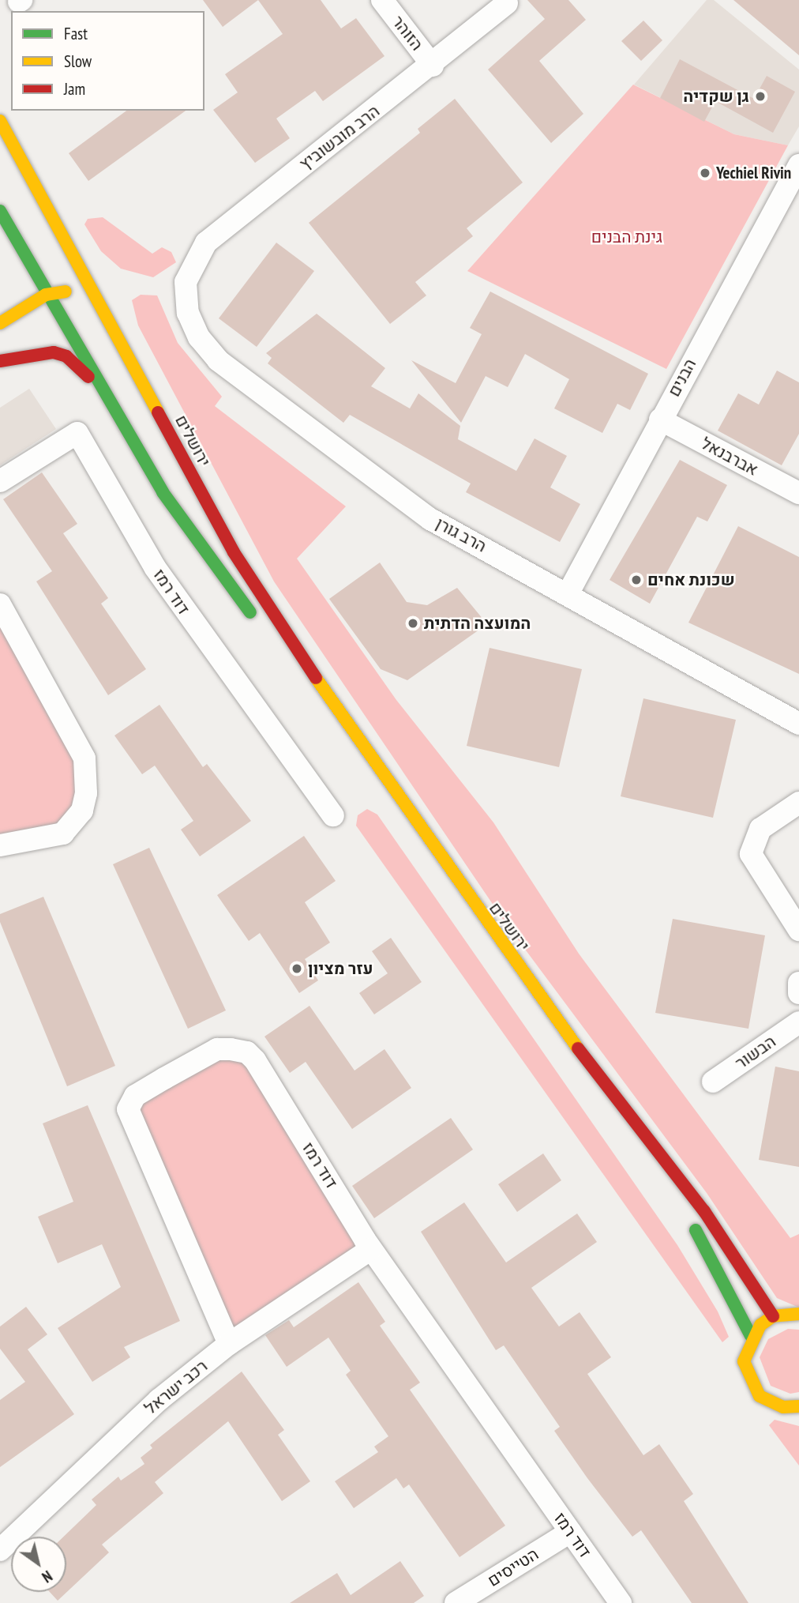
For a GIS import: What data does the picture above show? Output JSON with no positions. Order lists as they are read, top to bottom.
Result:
{
  "streets": {
    "main road": ["ירושלים"],
    "street": [
      "הזוהר",
      "הרב מובשוביץ",
      "הבנים",
      "אברבנאל",
      "הרב גורן",
      "דוד רמז",
      "הבשור",
      "רכב ישראל",
      "הטייסים"
    ]
  },
  "crossings": [
    ["הזוהר", "הרב מובשוביץ"],
    ["הרב מובשוביץ", "הרב גורן"],
    ["הבנים", "אברבנאל"],
    ["הבנים", "הרב גורן"],
    ["דוד רמז", "רכב ישראל"],
    ["דוד רמז", "הטייסים"]
  ],
  "parks": ["גינת הבנים"],
  "places": [
    "גן שקדיה",
    "Yechiel Rivin",
    "שכונת אחים",
    "המועצה הדתית",
    "עזר מציון"
  ],
  "legend": ["Fast", "Slow", "Jam"],
  "north": "bottom right"
}
